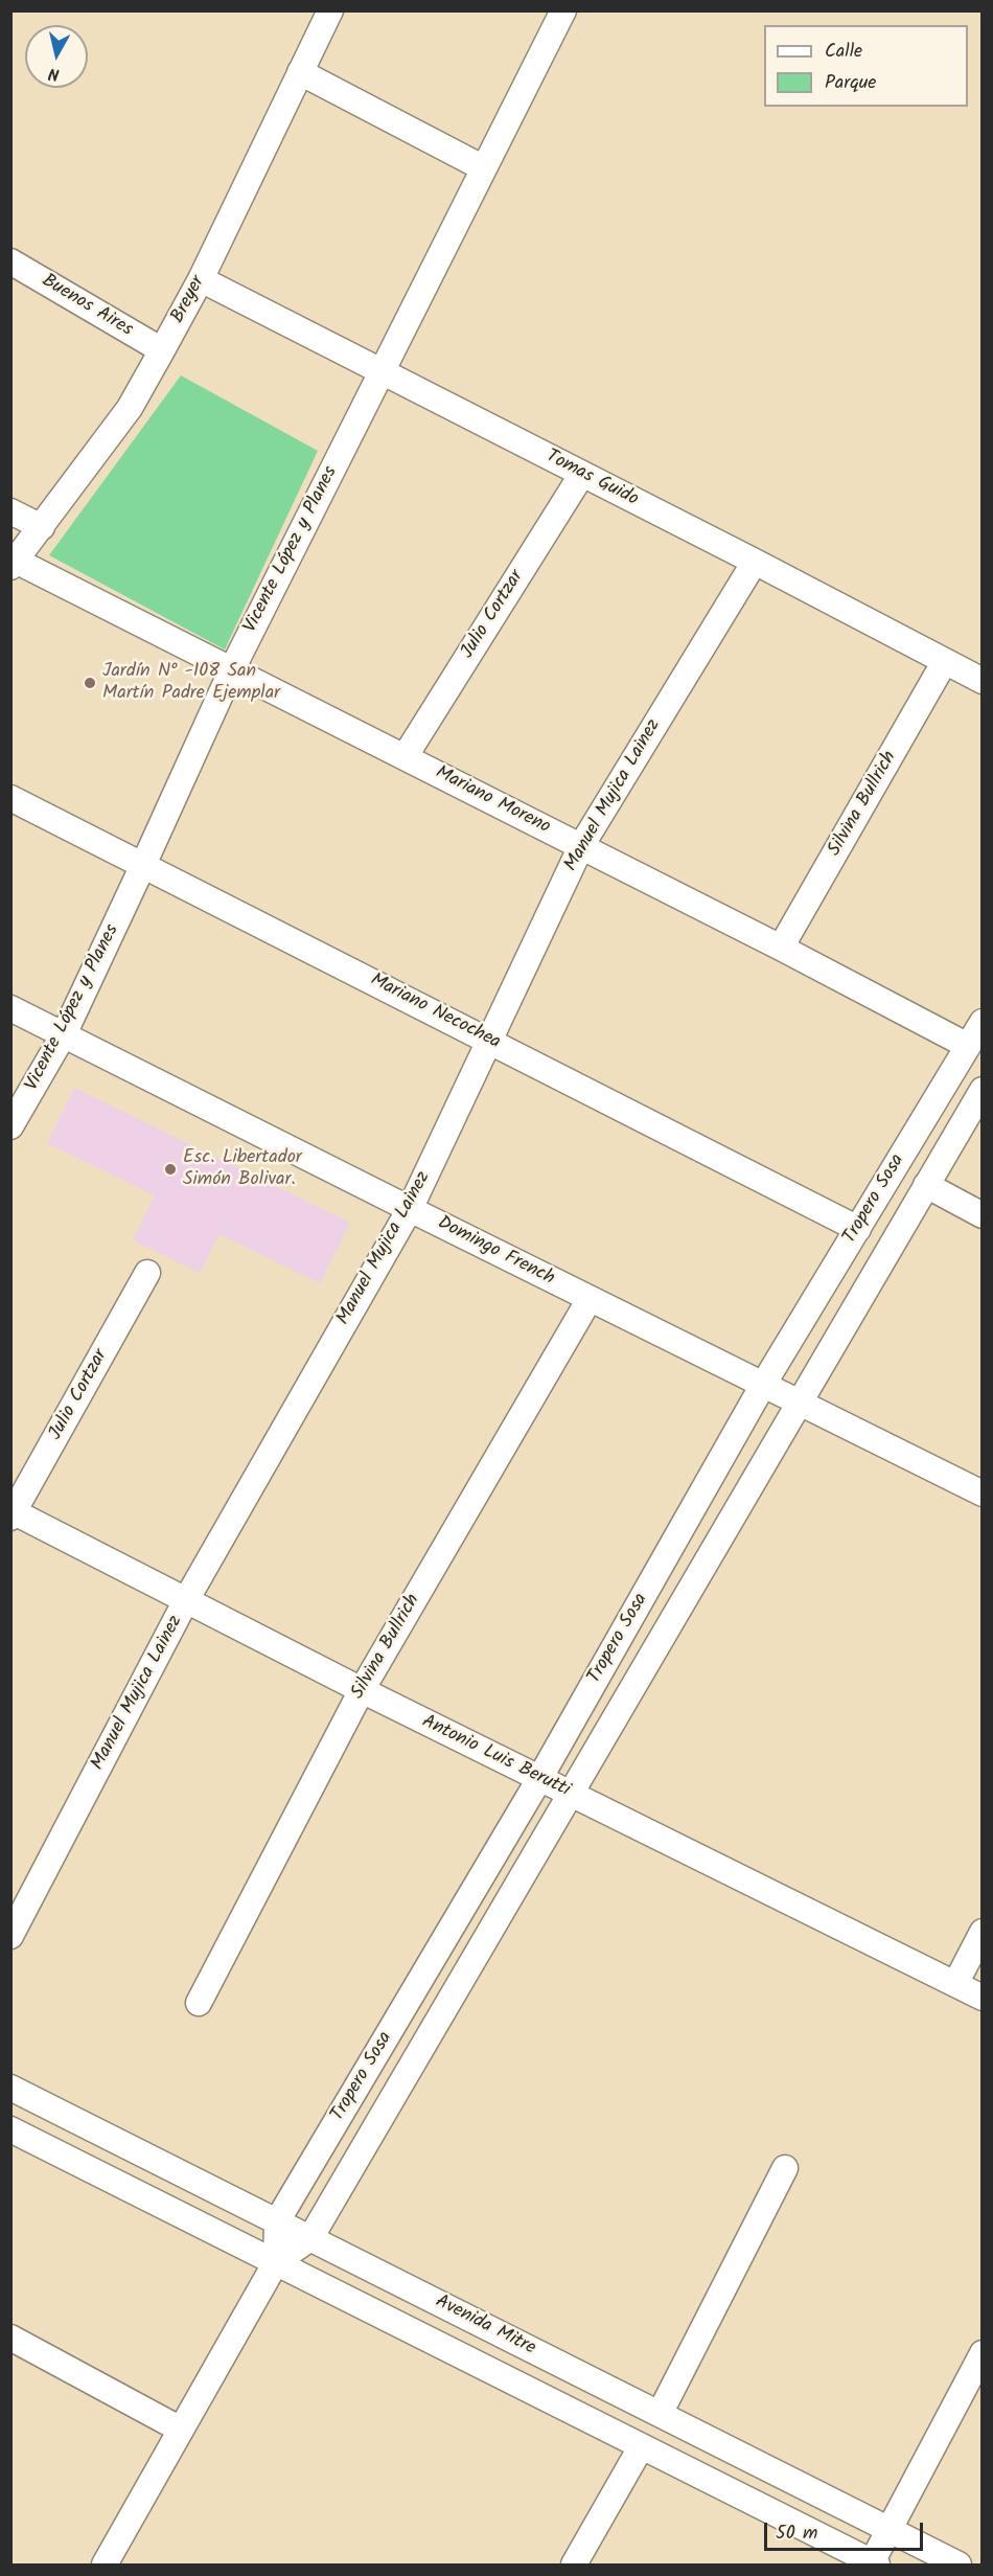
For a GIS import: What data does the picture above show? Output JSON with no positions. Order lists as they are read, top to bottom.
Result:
{
  "streets": {
    "street": [
      "Breyer",
      "Buenos Aires",
      "Tomas Guido",
      "Vicente López y Planes",
      "Julio Cortzar",
      "Manuel Mujica Lainez",
      "Mariano Moreno",
      "Silvina Bullrich",
      "Mariano Necochea",
      "Tropero Sosa",
      "Domingo French",
      "Antonio Luis Berutti",
      "Avenida Mitre"
    ]
  },
  "crossings": [
    ["Breyer", "Buenos Aires"],
    ["Breyer", "Tomas Guido"],
    ["Breyer", "Mariano Moreno"],
    ["Tomas Guido", "Vicente López y Planes"],
    ["Tomas Guido", "Julio Cortzar"],
    ["Tomas Guido", "Manuel Mujica Lainez"],
    ["Tomas Guido", "Silvina Bullrich"],
    ["Vicente López y Planes", "Mariano Moreno"],
    ["Vicente López y Planes", "Mariano Necochea"],
    ["Vicente López y Planes", "Domingo French"],
    ["Julio Cortzar", "Mariano Moreno"],
    ["Julio Cortzar", "Antonio Luis Berutti"],
    ["Manuel Mujica Lainez", "Mariano Moreno"],
    ["Manuel Mujica Lainez", "Mariano Necochea"],
    ["Manuel Mujica Lainez", "Domingo French"],
    ["Manuel Mujica Lainez", "Antonio Luis Berutti"],
    ["Mariano Moreno", "Silvina Bullrich"],
    ["Mariano Moreno", "Tropero Sosa"],
    ["Silvina Bullrich", "Domingo French"],
    ["Silvina Bullrich", "Antonio Luis Berutti"],
    ["Mariano Necochea", "Tropero Sosa"],
    ["Tropero Sosa", "Domingo French"],
    ["Tropero Sosa", "Antonio Luis Berutti"],
    ["Tropero Sosa", "Avenida Mitre"]
  ],
  "places": ["Jardín N° -108 San Martín Padre Ejemplar", "Esc. Libertador Simón Bolivar."],
  "legend": ["Calle", "Parque"],
  "scale_bar": "50 m",
  "north": "bottom"
}
